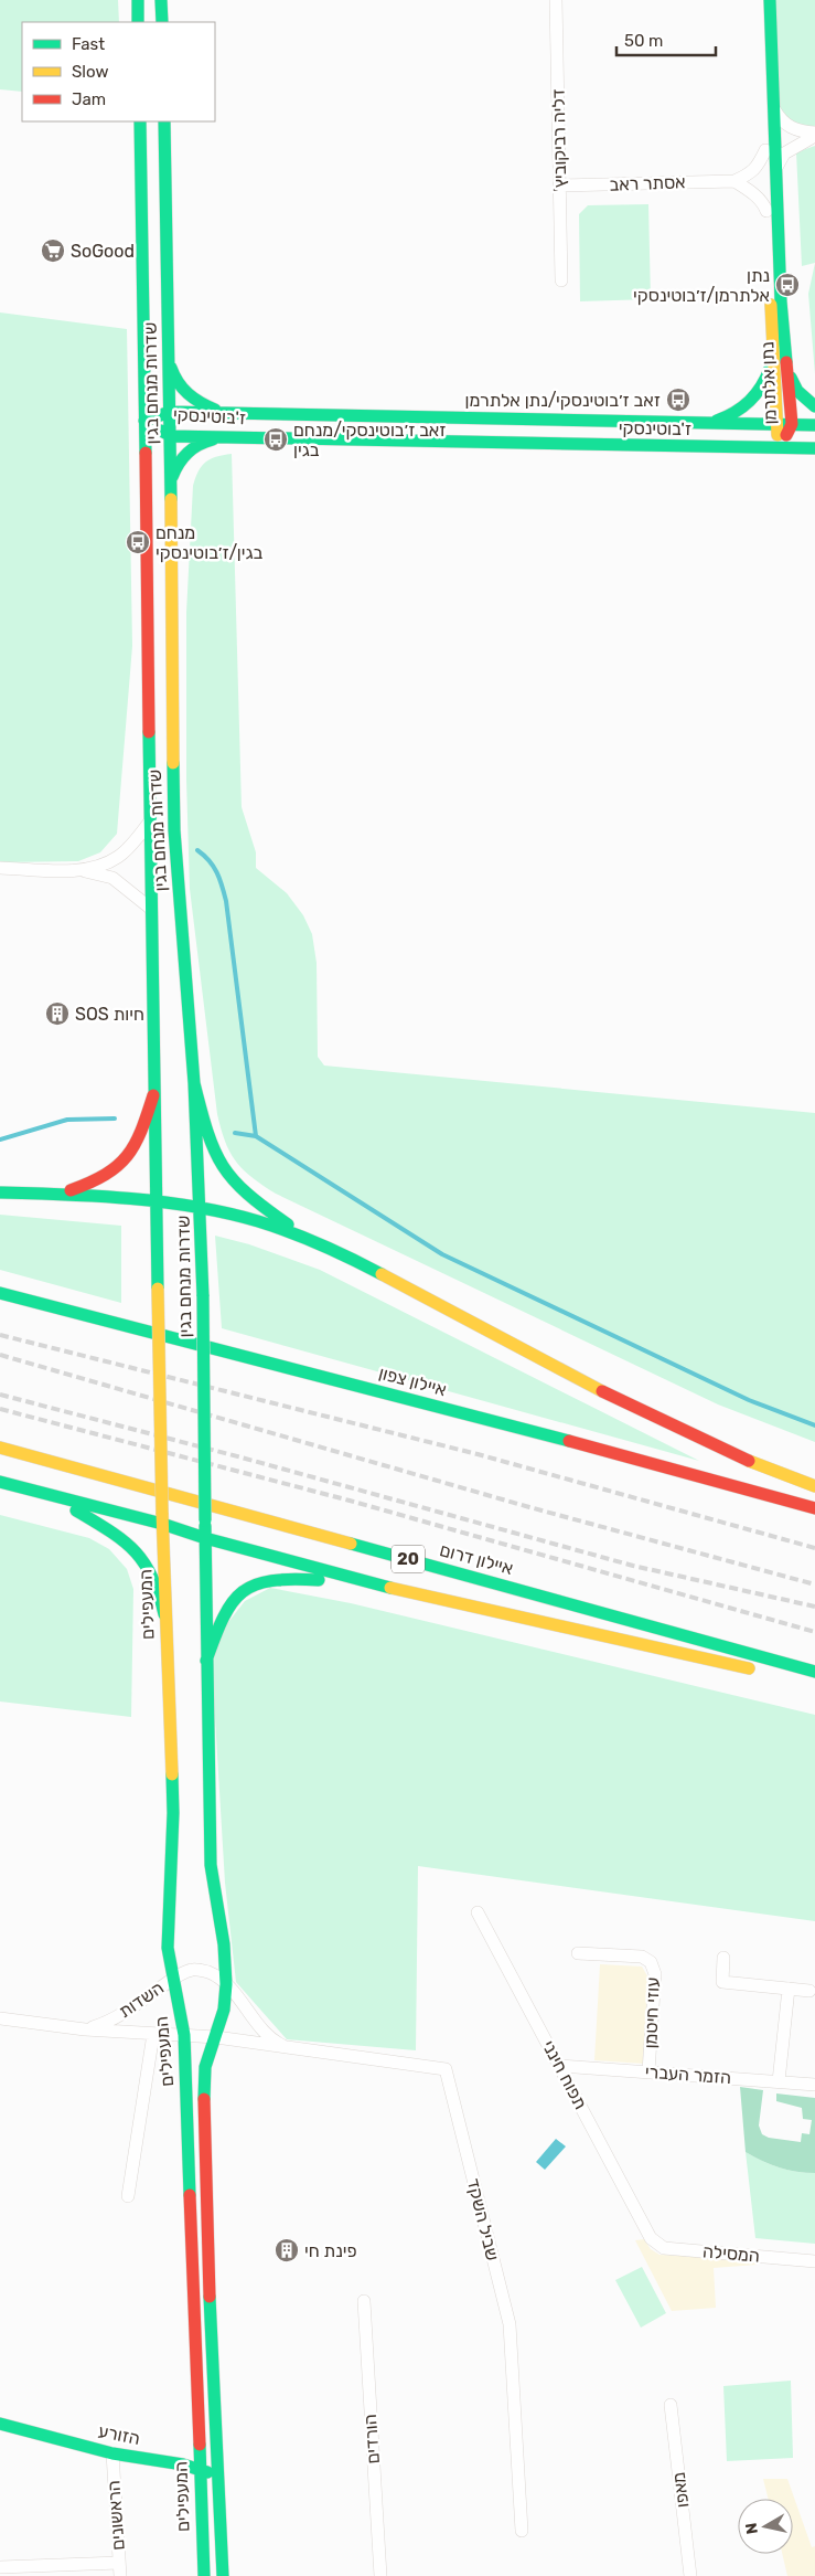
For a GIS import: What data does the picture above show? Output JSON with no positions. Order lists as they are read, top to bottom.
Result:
{
  "streets": {
    "main road": [
      "שדרות מנחם בגין",
      "נתן אלתרמן",
      "ז'בוטינסקי",
      "איילון צפון",
      "20",
      "איילון דרום",
      "המעפילים",
      "הזורע"
    ],
    "street": [
      "'דליה רביקוביץ",
      "אסתר ראב",
      "השדות",
      "עוזי חיטמן",
      "תפוח חינני",
      "הזמר העברי",
      "שביל השקד",
      "המסילה",
      "הורדים",
      "מאפו",
      "הראשונים"
    ]
  },
  "crossings": [
    ["'דליה רביקוביץ", "אסתר ראב"],
    ["שדרות מנחם בגין", "ז'בוטינסקי"],
    ["שדרות מנחם בגין", "המעפילים"],
    ["נתן אלתרמן", "ז'בוטינסקי"],
    ["המעפילים", "השדות"],
    ["המעפילים", "הזורע"],
    ["השדות", "שביל השקד"],
    ["עוזי חיטמן", "הזמר העברי"],
    ["תפוח חינני", "הזמר העברי"],
    ["תפוח חינני", "המסילה"],
    ["הזורע", "הראשונים"]
  ],
  "places": {
    "supermarket": ["SoGood"],
    "bus stop": [
      "נתן אלתרמן/ז׳בוטינסקי",
      "זאב ז׳בוטינסקי/נתן אלתרמן",
      "זאב ז׳בוטינסקי/מנחם בגין",
      "מנחם בגין/ז׳בוטינסקי"
    ],
    "building": ["SOS חיות", "פינת חי"]
  },
  "legend": ["Fast", "Slow", "Jam"],
  "scale_bar": "50 m",
  "north": "left"
}
